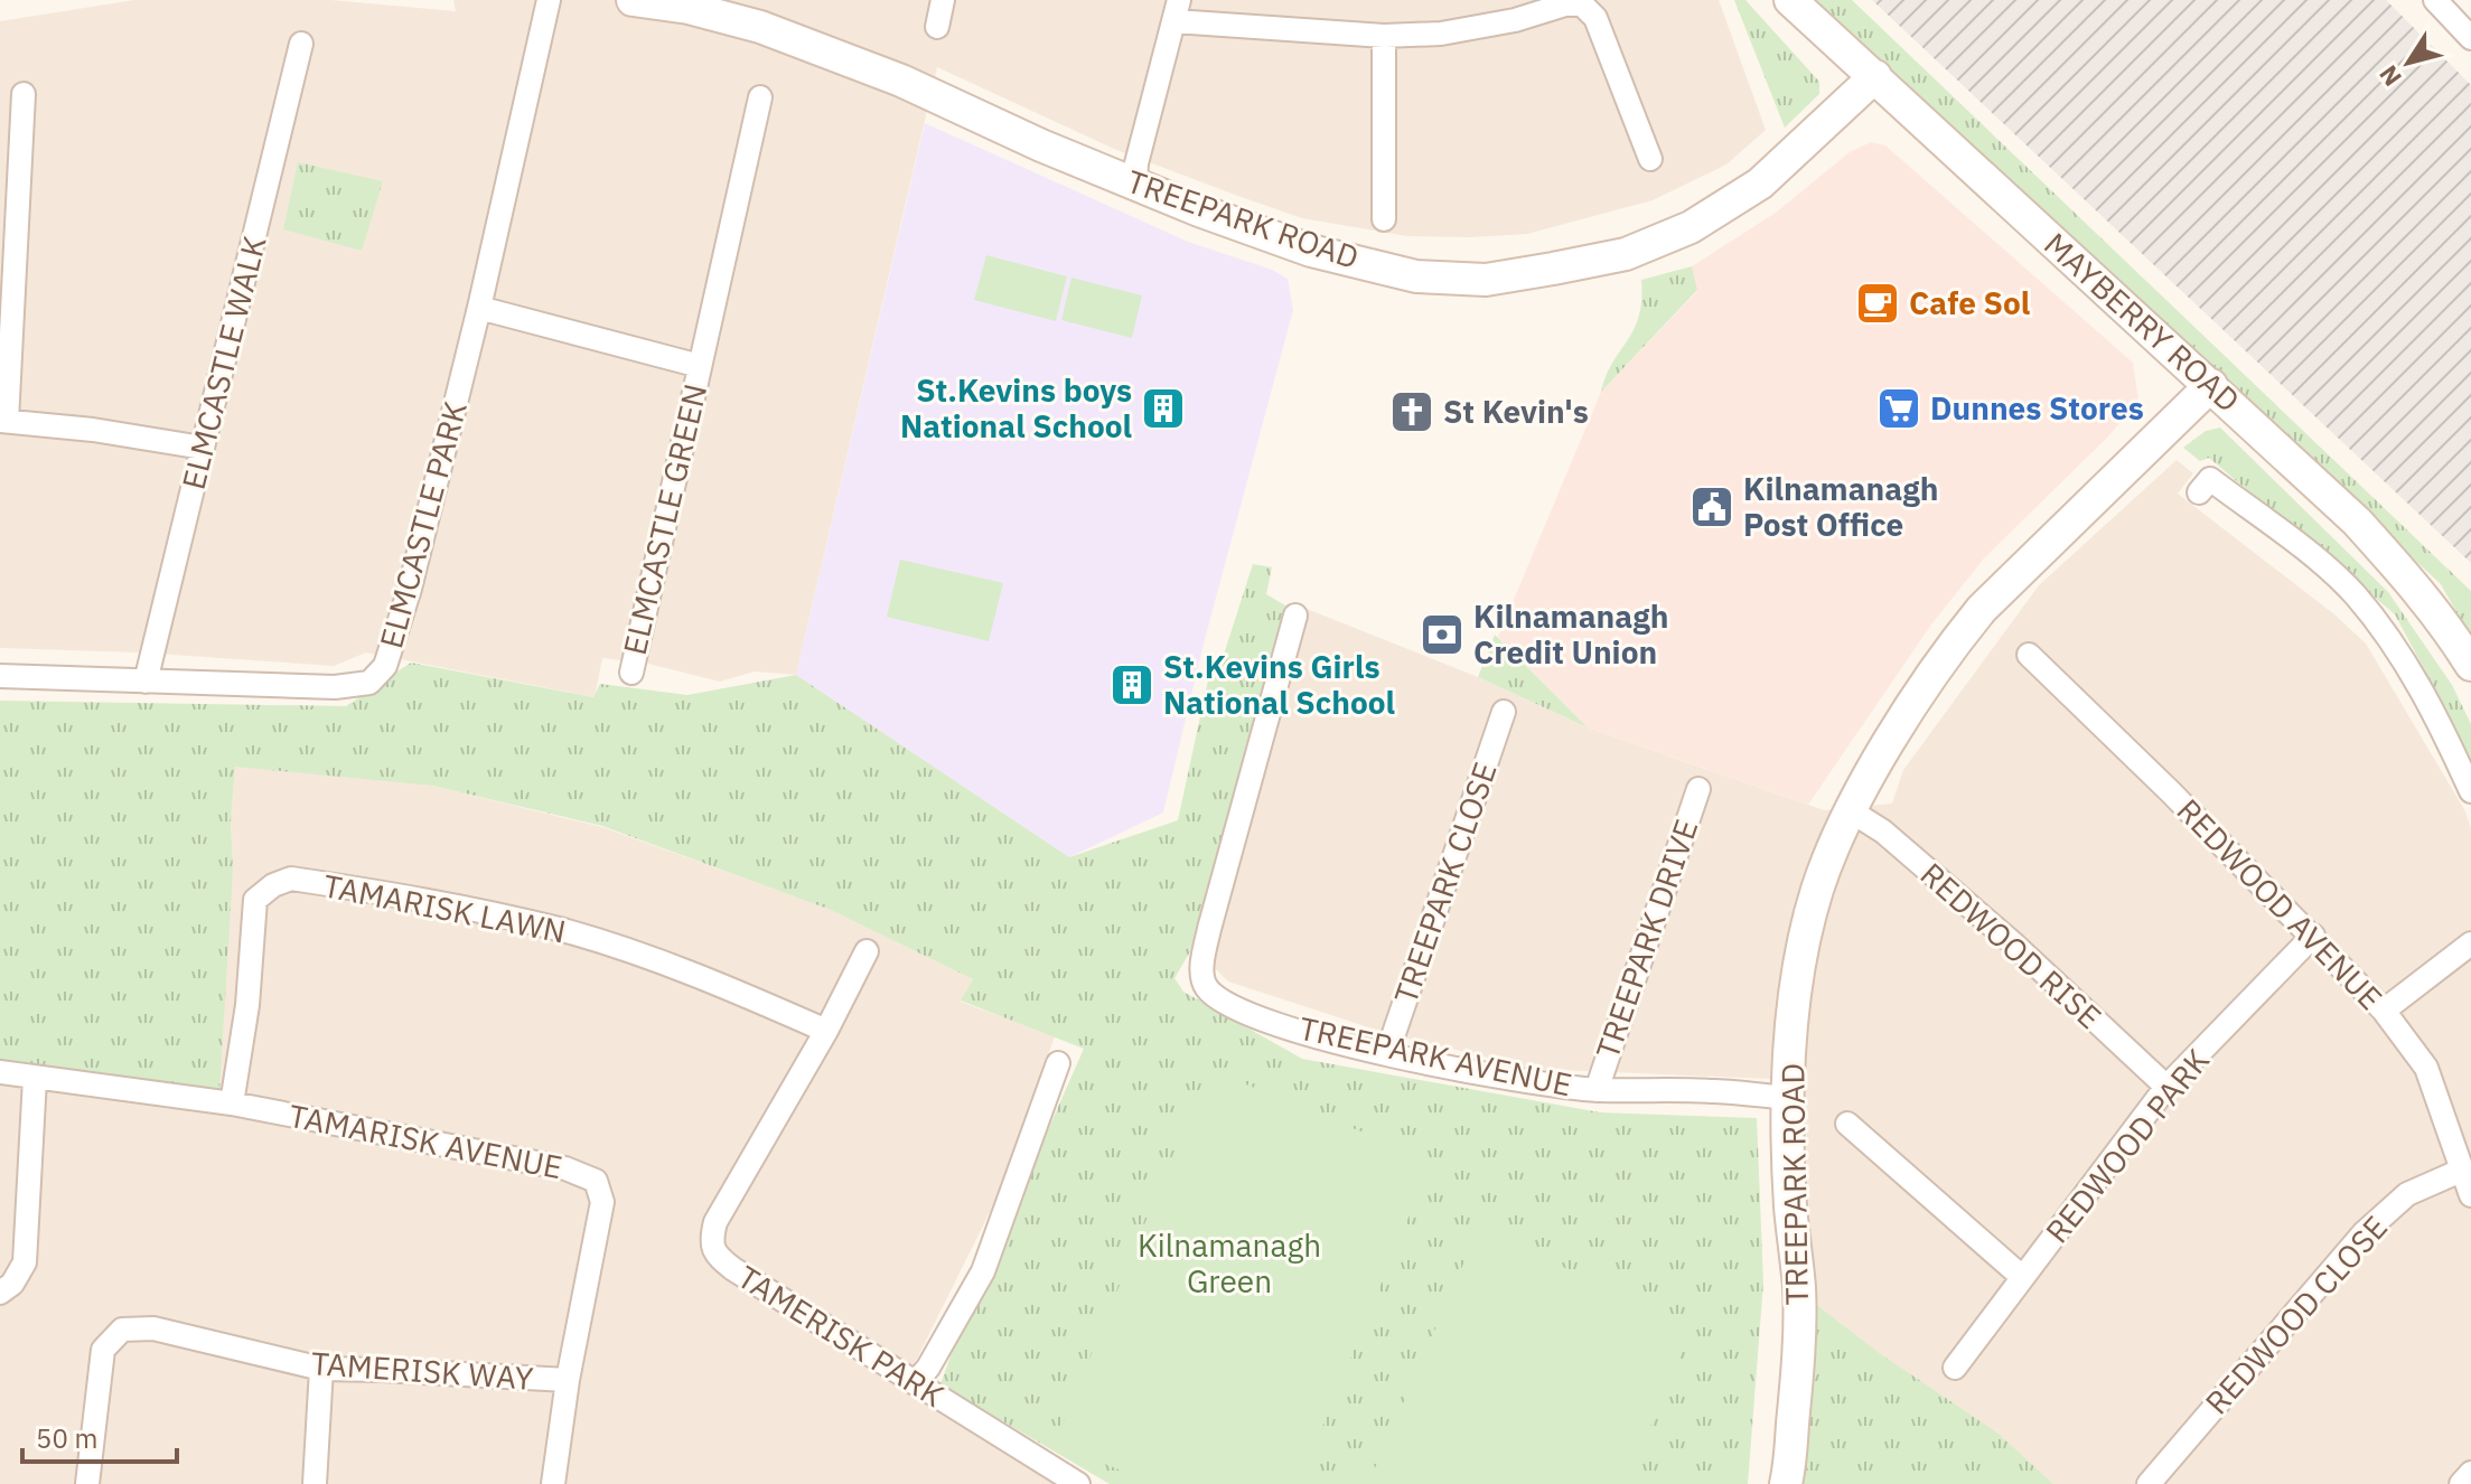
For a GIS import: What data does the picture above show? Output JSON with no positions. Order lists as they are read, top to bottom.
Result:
{
  "streets": {
    "street": [
      "TREEPARK ROAD",
      "MAYBERRY ROAD",
      "ELMCASTLE WALK",
      "ELMCASTLE GREEN",
      "ELMCASTLE PARK",
      "TREEPARK CLOSE",
      "REDWOOD AVENUE",
      "TAMARISK LAWN",
      "TREEPARK DRIVE",
      "REDWOOD RISE",
      "TREEPARK AVENUE",
      "TAMARISK AVENUE",
      "REDWOOD PARK",
      "REDWOOD CLOSE",
      "TAMERISK PARK",
      "TAMERISK WAY"
    ]
  },
  "crossings": [
    ["TREEPARK ROAD", "MAYBERRY ROAD"],
    ["TREEPARK ROAD", "REDWOOD RISE"],
    ["TREEPARK ROAD", "TREEPARK AVENUE"],
    ["ELMCASTLE WALK", "ELMCASTLE PARK"],
    ["ELMCASTLE GREEN", "ELMCASTLE PARK"],
    ["TREEPARK CLOSE", "TREEPARK AVENUE"],
    ["REDWOOD AVENUE", "REDWOOD PARK"],
    ["REDWOOD AVENUE", "REDWOOD CLOSE"],
    ["TAMARISK LAWN", "TAMARISK AVENUE"],
    ["TAMARISK LAWN", "TAMERISK PARK"],
    ["TREEPARK DRIVE", "TREEPARK AVENUE"],
    ["REDWOOD RISE", "REDWOOD PARK"],
    ["TAMARISK AVENUE", "TAMERISK WAY"]
  ],
  "parks": ["Kilnamanagh Green"],
  "places": {
    "cafe": ["Cafe Sol"],
    "building": ["St.Kevins boys National School", "St.Kevins Girls National School"],
    "supermarket": ["Dunnes Stores"],
    "church": ["St Kevin's"],
    "public building": ["Kilnamanagh Post Office"],
    "bank": ["Kilnamanagh Credit Union"]
  },
  "scale_bar": "50 m",
  "north": "bottom left"
}
